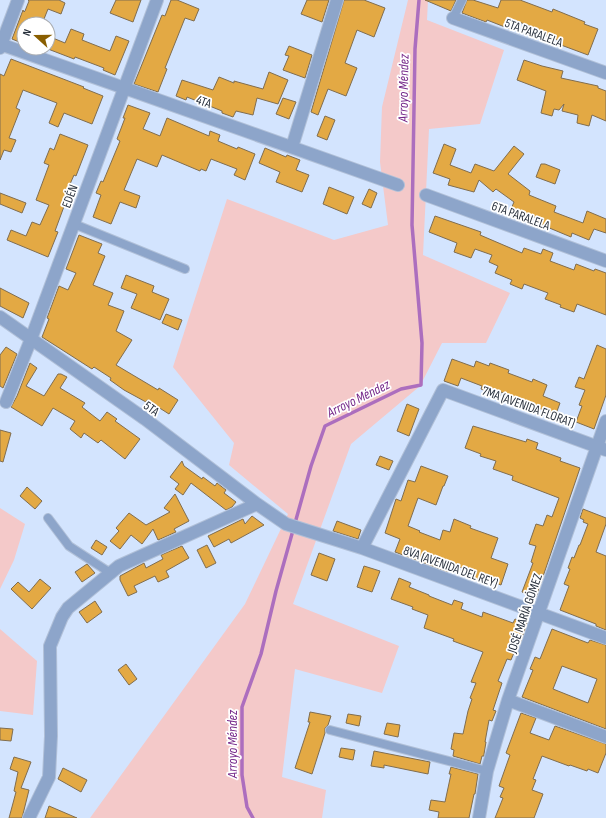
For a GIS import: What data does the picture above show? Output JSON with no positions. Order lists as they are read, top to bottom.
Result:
{
  "streets": {
    "street": [
      "5TA PARALELA",
      "4TA",
      "EDÉN",
      "6TA PARALELA",
      "7MA (AVENIDA FLORAT)",
      "5TA",
      "8VA (AVENIDA DEL REY)",
      "JOSÉ MARÍA GÓMEZ"
    ]
  },
  "crossings": [
    ["4TA", "EDÉN"],
    ["EDÉN", "5TA"],
    ["7MA (AVENIDA FLORAT)", "8VA (AVENIDA DEL REY)"],
    ["7MA (AVENIDA FLORAT)", "JOSÉ MARÍA GÓMEZ"],
    ["5TA", "8VA (AVENIDA DEL REY)"],
    ["8VA (AVENIDA DEL REY)", "JOSÉ MARÍA GÓMEZ"]
  ],
  "water": ["Arroyo Méndez"],
  "north": "left"
}
